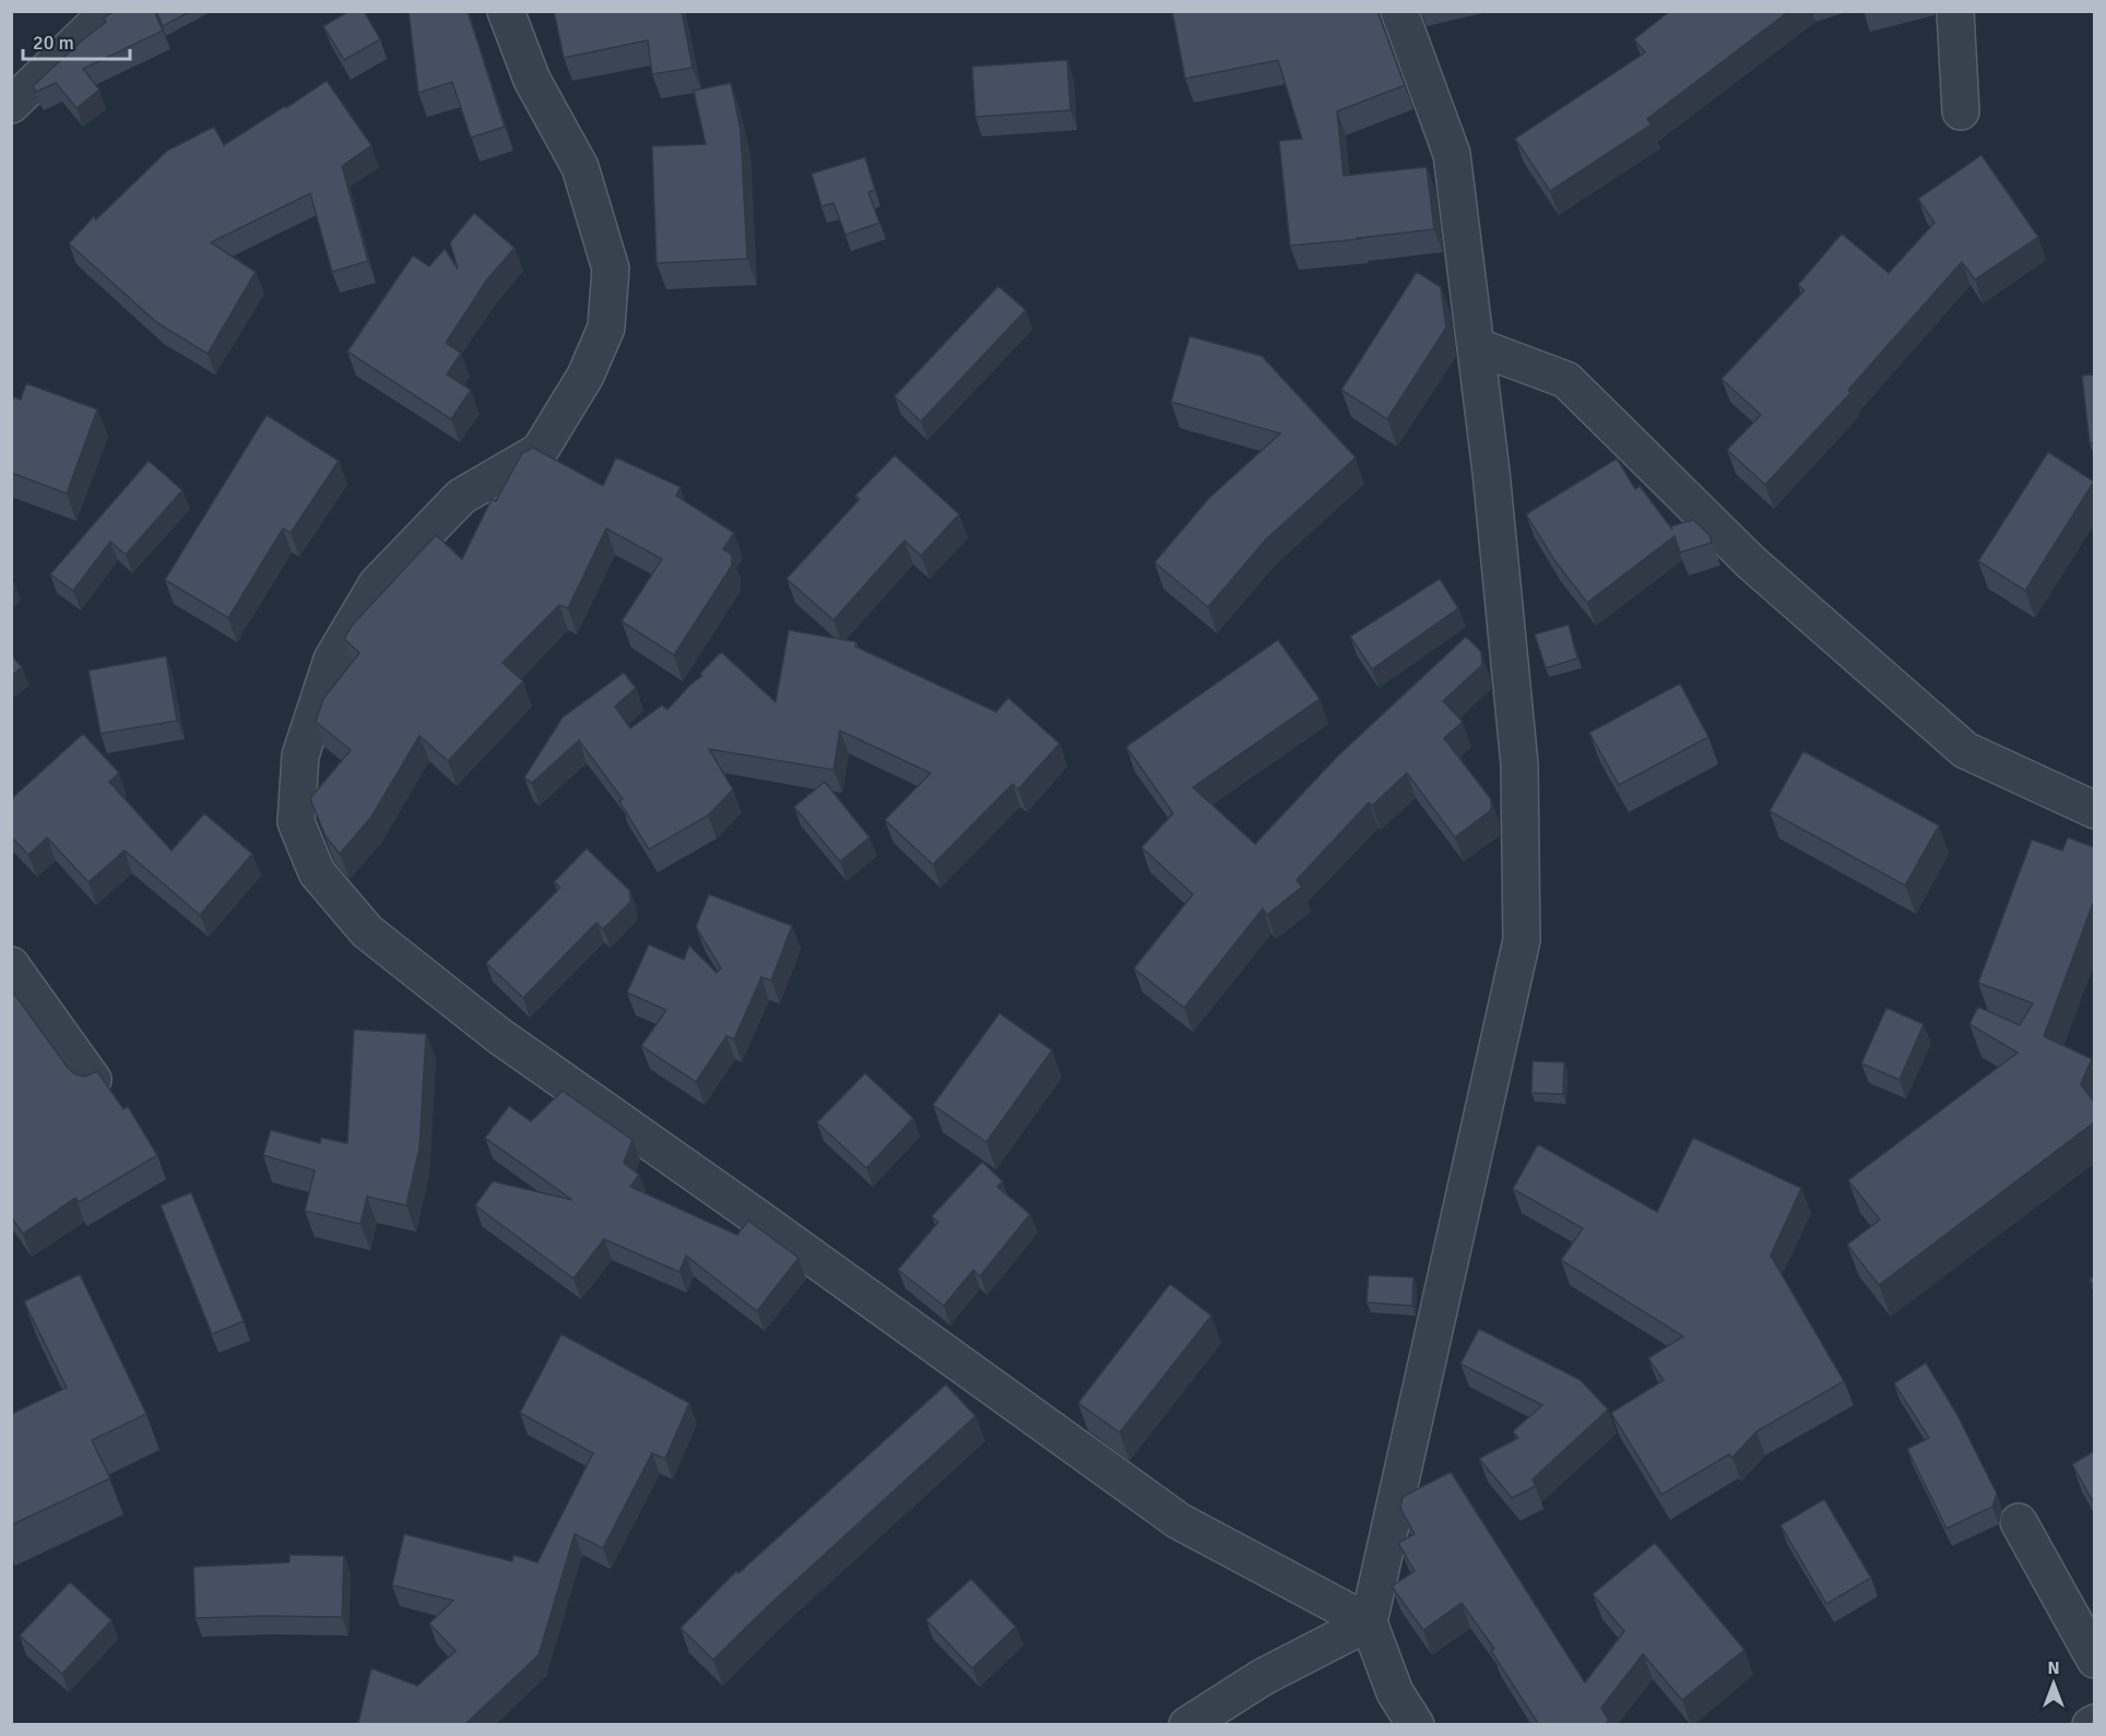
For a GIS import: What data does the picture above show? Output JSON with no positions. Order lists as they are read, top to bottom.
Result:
{
  "scale_bar": "20 m",
  "north": "top"
}
